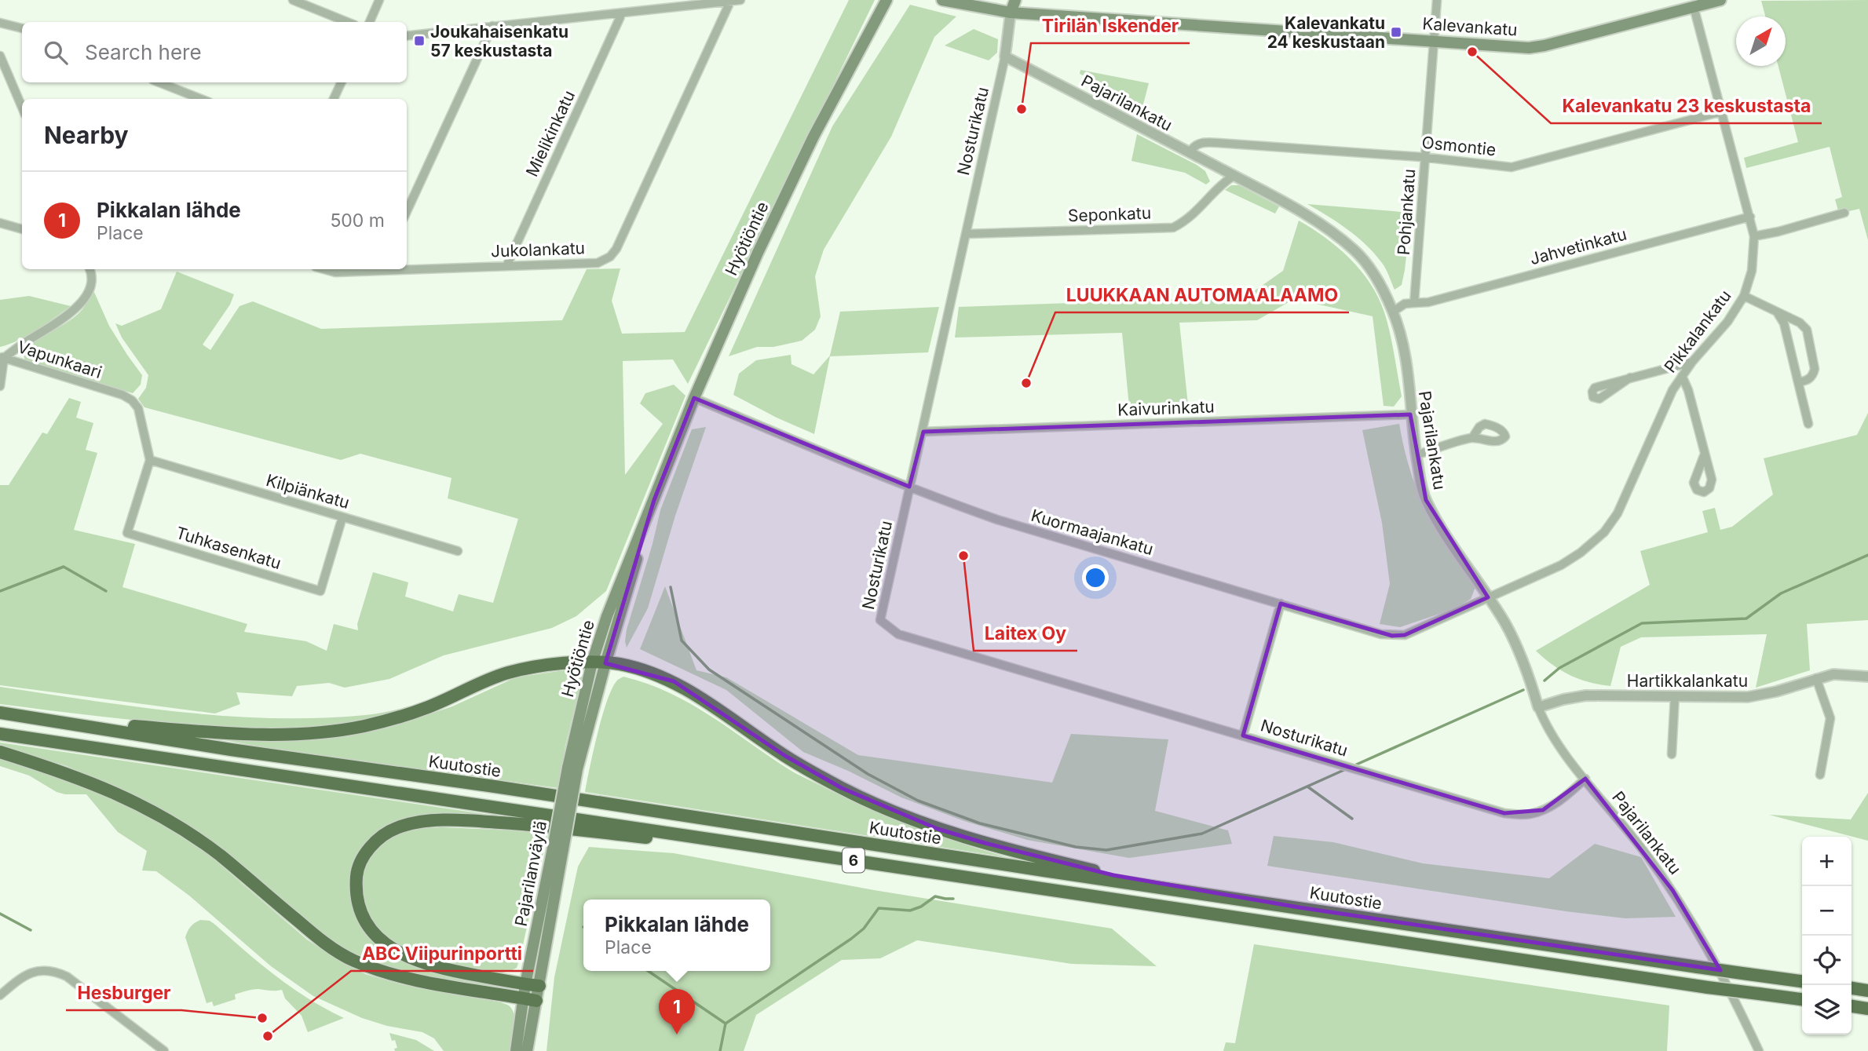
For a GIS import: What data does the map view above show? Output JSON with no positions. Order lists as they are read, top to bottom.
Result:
{
  "streets": {
    "highway": ["Kuutostie", "6"],
    "main road": ["Kalevankatu", "Hyötiöntie", "Pajarilanväylä"],
    "street": [
      "Pajarilankatu",
      "Nosturikatu",
      "Mielikinkatu",
      "Osmontie",
      "Pohjankatu",
      "Seponkatu",
      "Jahvetinkatu",
      "Jukolankatu",
      "Pikkalankatu",
      "Vapunkaari",
      "Kaivurinkatu",
      "Kilpiänkatu",
      "Kuormaajankatu",
      "Tuhkasenkatu",
      "Hartikkalankatu"
    ]
  },
  "crossings": [
    ["Kalevankatu", "Nosturikatu"],
    ["Kalevankatu", "Pohjankatu"],
    ["Kalevankatu", "Pikkalankatu"],
    ["Pajarilankatu", "Nosturikatu"],
    ["Pajarilankatu", "Osmontie"],
    ["Pajarilankatu", "Seponkatu"],
    ["Pajarilankatu", "Pikkalankatu"],
    ["Pajarilankatu", "Kaivurinkatu"],
    ["Pajarilankatu", "Kuormaajankatu"],
    ["Pajarilankatu", "Hartikkalankatu"],
    ["Nosturikatu", "Seponkatu"],
    ["Nosturikatu", "Kaivurinkatu"],
    ["Nosturikatu", "Kuormaajankatu"],
    ["Mielikinkatu", "Jukolankatu"],
    ["Osmontie", "Pohjankatu"],
    ["Osmontie", "Pikkalankatu"],
    ["Pohjankatu", "Jahvetinkatu"],
    ["Hyötiöntie", "Kuormaajankatu"],
    ["Hyötiöntie", "Pajarilanväylä"],
    ["Jahvetinkatu", "Pikkalankatu"],
    ["Pikkalankatu", "Kuormaajankatu"],
    ["Vapunkaari", "Kilpiänkatu"],
    ["Vapunkaari", "Tuhkasenkatu"],
    ["Kilpiänkatu", "Tuhkasenkatu"]
  ],
  "places": {
    "transit": ["Kalevankatu 24 keskustaan", "Joukahaisenkatu 57 keskustasta"],
    "other": [
      "Kalevankatu 23 keskustasta",
      "Tirilän Iskender",
      "LUUKKAAN AUTOMAALAAMO",
      "Laitex Oy",
      "Hesburger",
      "ABC Viipurinportti"
    ]
  },
  "north": "top right",
  "page": {
    "search": "Search here",
    "heading": "Nearby",
    "list": [
      {
        "mark": "1",
        "name": "Pikkalan lähde",
        "note": "Place",
        "value": "500 m"
      }
    ],
    "map_buttons": ["+", "−"],
    "popup": ["Pikkalan lähde", "Place"],
    "pins": "1"
  }
}
